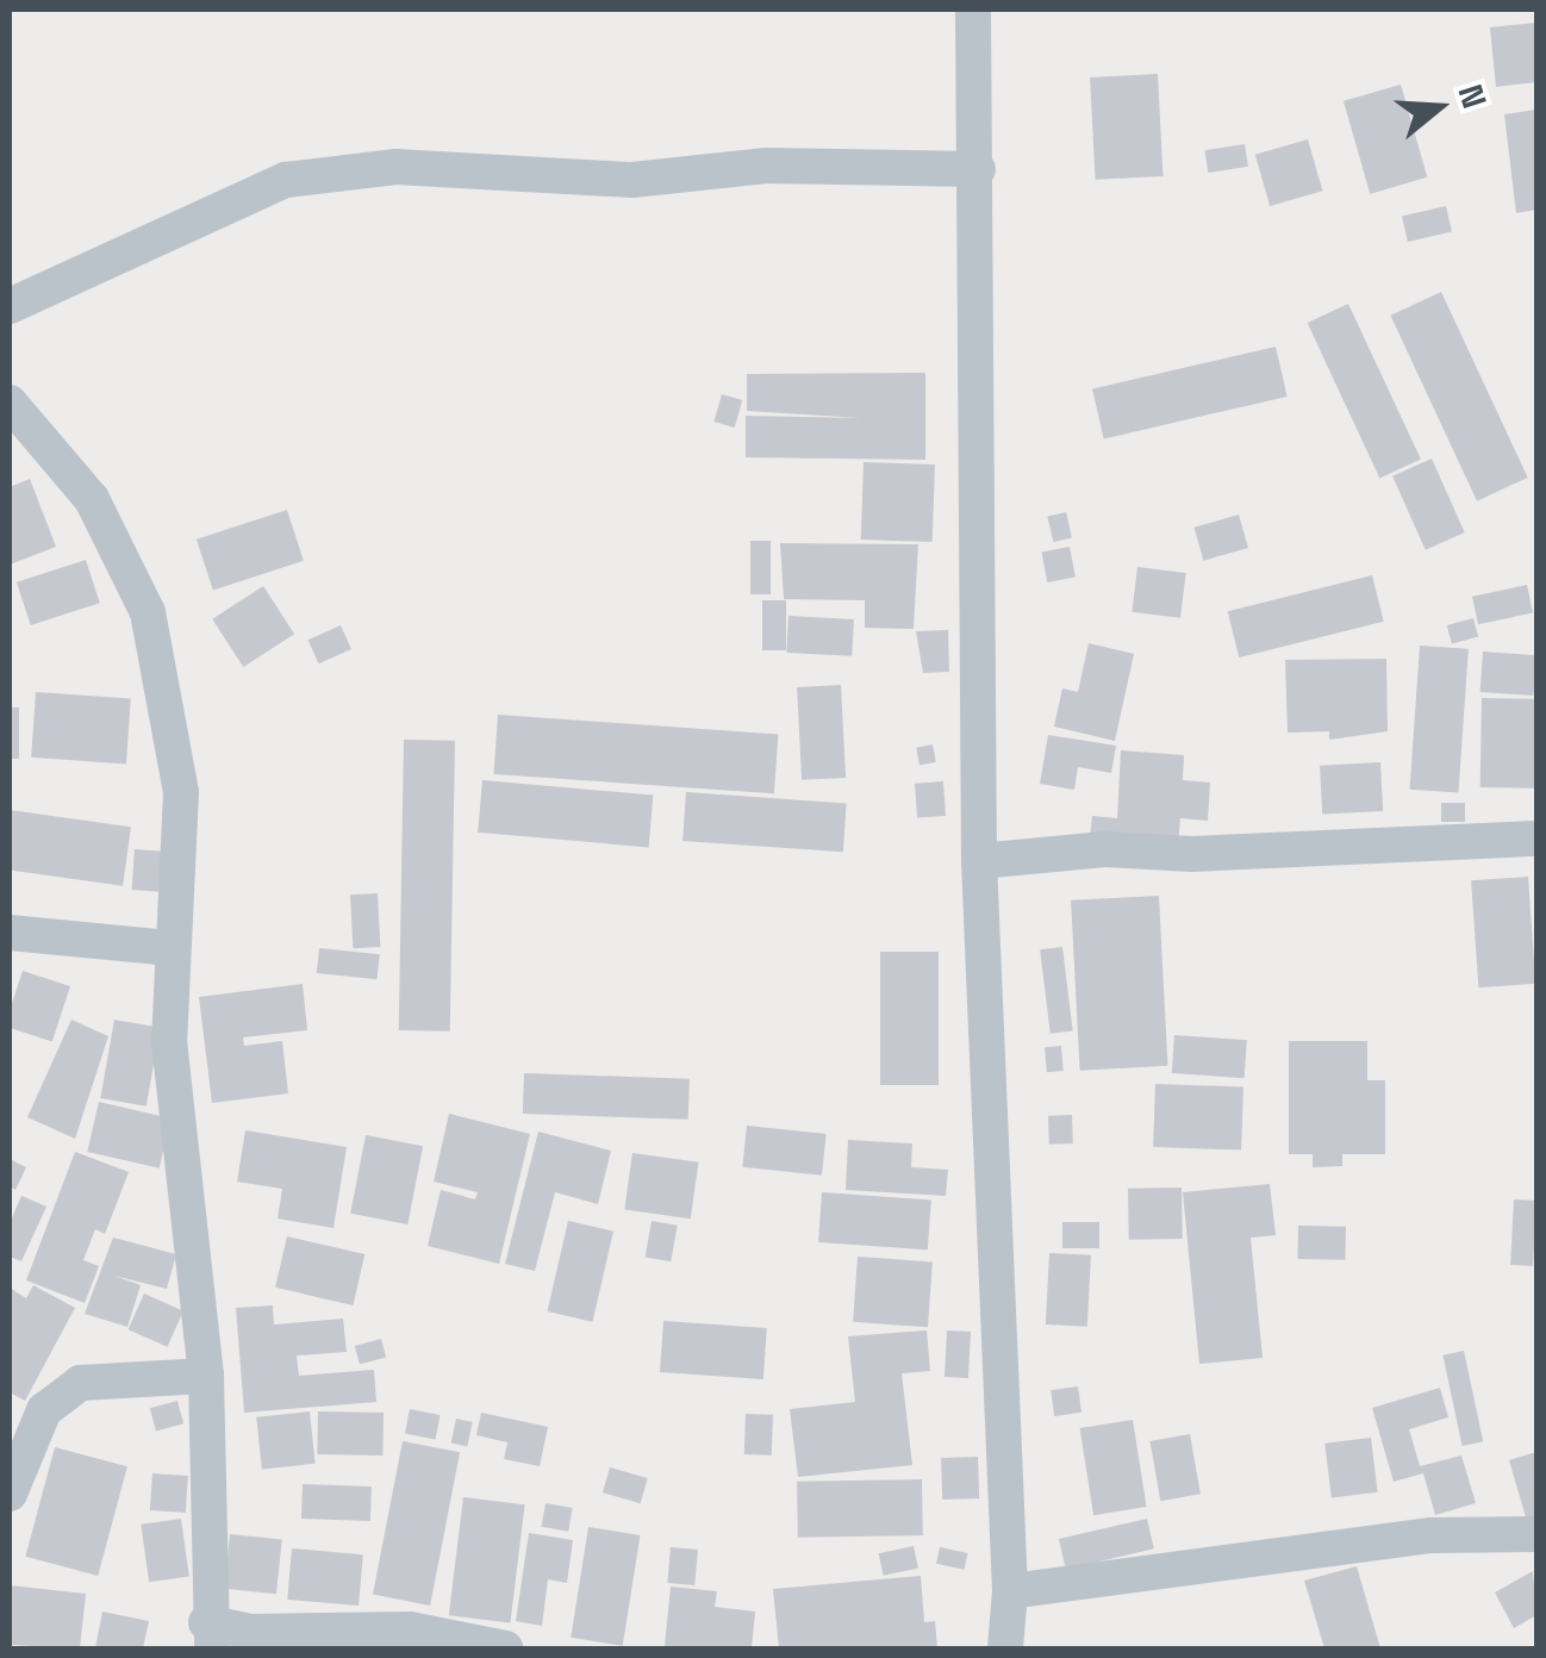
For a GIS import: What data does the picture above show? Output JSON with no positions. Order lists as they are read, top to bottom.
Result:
{
  "north": "right"
}
